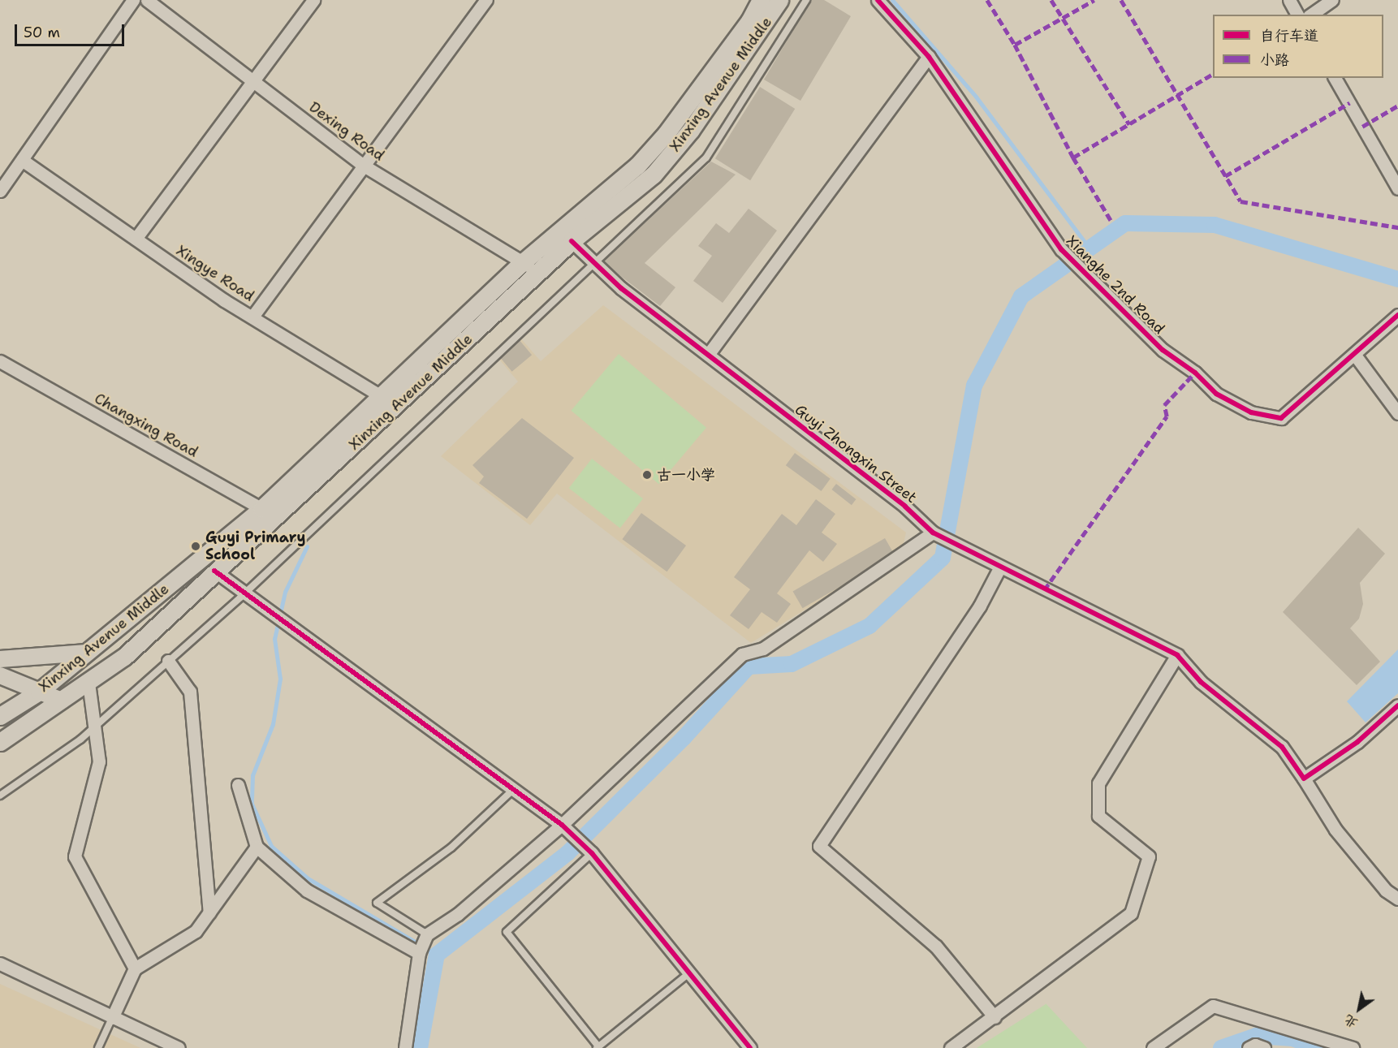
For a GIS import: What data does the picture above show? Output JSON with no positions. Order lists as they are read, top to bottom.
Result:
{
  "streets": {
    "main road": ["Xinxing Avenue Middle"],
    "street": [
      "Dexing Road",
      "Xingye Road",
      "Xianghe 2nd Road",
      "Changxing Road",
      "Guyi Zhongxin Street"
    ]
  },
  "crossings": [
    ["Xinxing Avenue Middle", "Dexing Road"],
    ["Xinxing Avenue Middle", "Xingye Road"],
    ["Xinxing Avenue Middle", "Changxing Road"],
    ["Xinxing Avenue Middle", "Guyi Zhongxin Street"]
  ],
  "places": ["古一小学", "Guyi Primary School"],
  "legend": ["自行车道", "小路"],
  "scale_bar": "50 m",
  "north": "bottom left"
}
